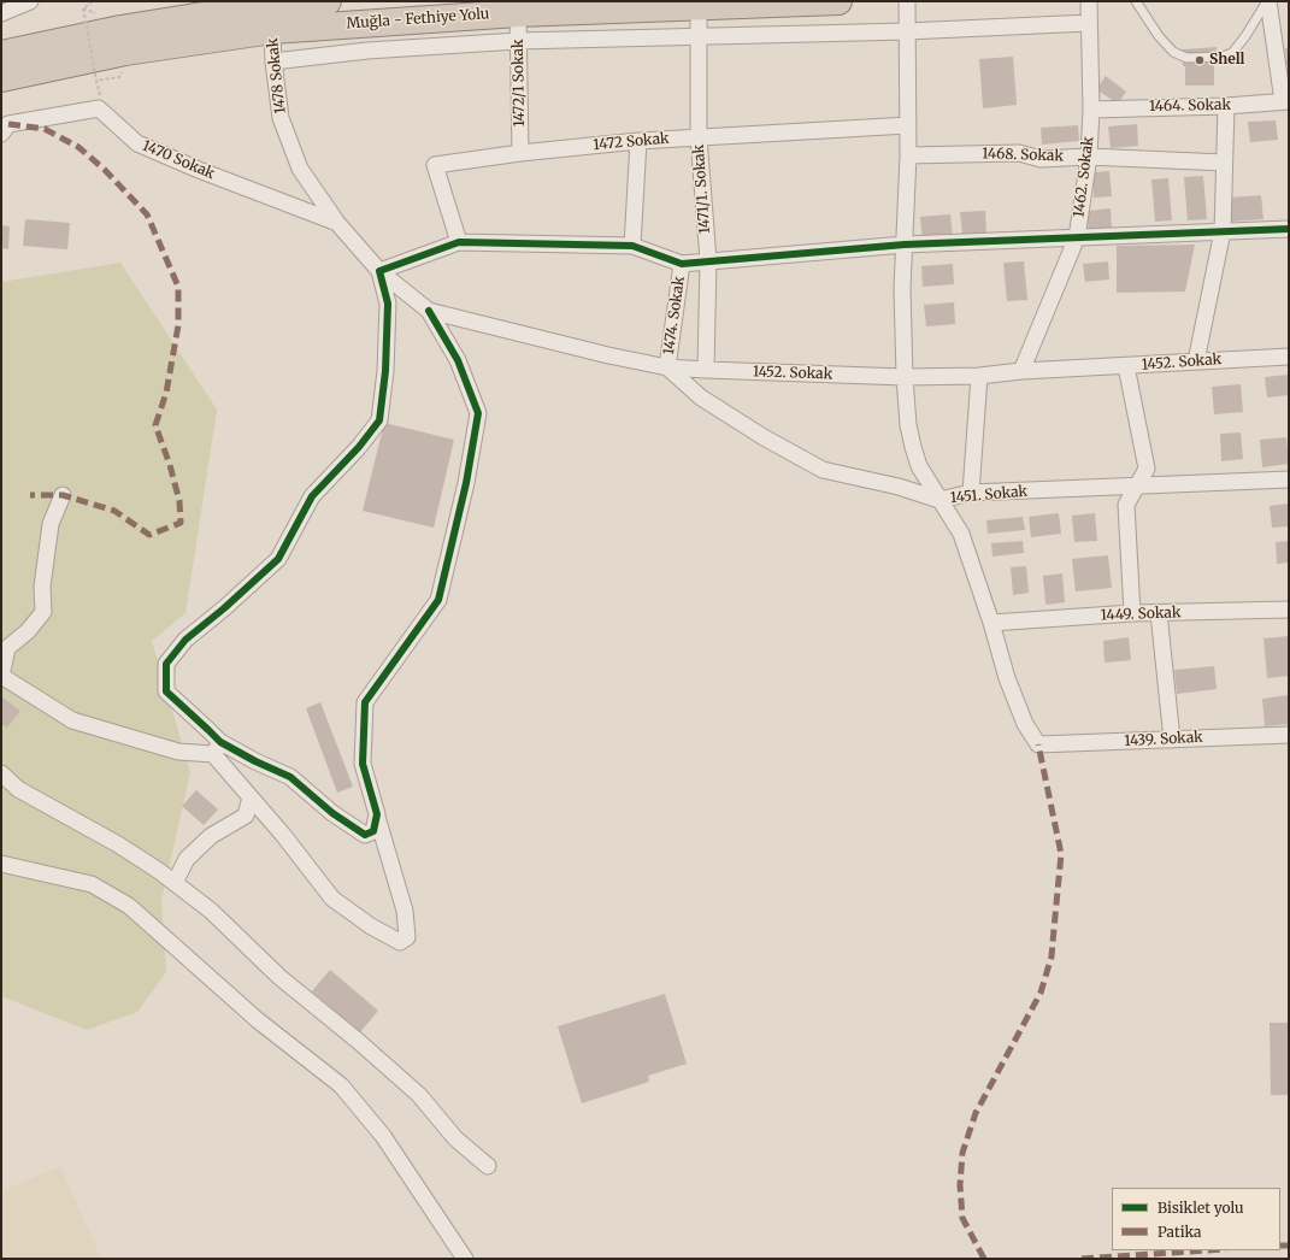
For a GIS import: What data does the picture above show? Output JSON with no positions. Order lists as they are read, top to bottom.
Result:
{
  "streets": {
    "highway": ["Muğla - Fethiye Yolu"],
    "street": [
      "1478 Sokak",
      "1472/1 Sokak",
      "1464. Sokak",
      "1472 Sokak",
      "1468. Sokak",
      "1470 Sokak",
      "1462. Sokak",
      "1471/1. Sokak",
      "1474. Sokak",
      "1452. Sokak",
      "1451. Sokak",
      "1449. Sokak",
      "1439. Sokak"
    ]
  },
  "crossings": [
    ["Muğla - Fethiye Yolu", "1478 Sokak"],
    ["Muğla - Fethiye Yolu", "1472/1 Sokak"],
    ["Muğla - Fethiye Yolu", "1471/1. Sokak"],
    ["1478 Sokak", "1470 Sokak"],
    ["1478 Sokak", "1452. Sokak"],
    ["1472/1 Sokak", "1472 Sokak"],
    ["1464. Sokak", "1462. Sokak"],
    ["1472 Sokak", "1471/1. Sokak"],
    ["1468. Sokak", "1462. Sokak"],
    ["1470 Sokak", "1452. Sokak"],
    ["1462. Sokak", "1452. Sokak"],
    ["1471/1. Sokak", "1452. Sokak"],
    ["1474. Sokak", "1452. Sokak"],
    ["1474. Sokak", "1451. Sokak"],
    ["1452. Sokak", "1451. Sokak"],
    ["1449. Sokak", "1439. Sokak"]
  ],
  "places": ["Shell"],
  "legend": ["Bisiklet yolu", "Patika"]
}
